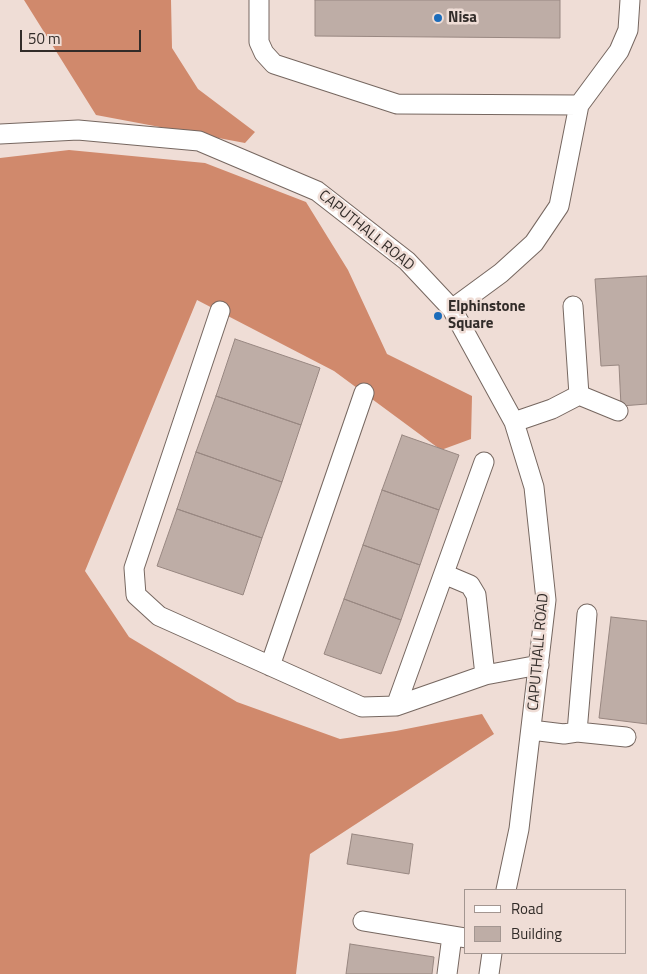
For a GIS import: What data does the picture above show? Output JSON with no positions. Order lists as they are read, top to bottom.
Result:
{
  "streets": {
    "street": ["CAPUTHALL ROAD"]
  },
  "places": ["Nisa", "Elphinstone Square"],
  "legend": ["Road", "Building"],
  "scale_bar": "50 m"
}
